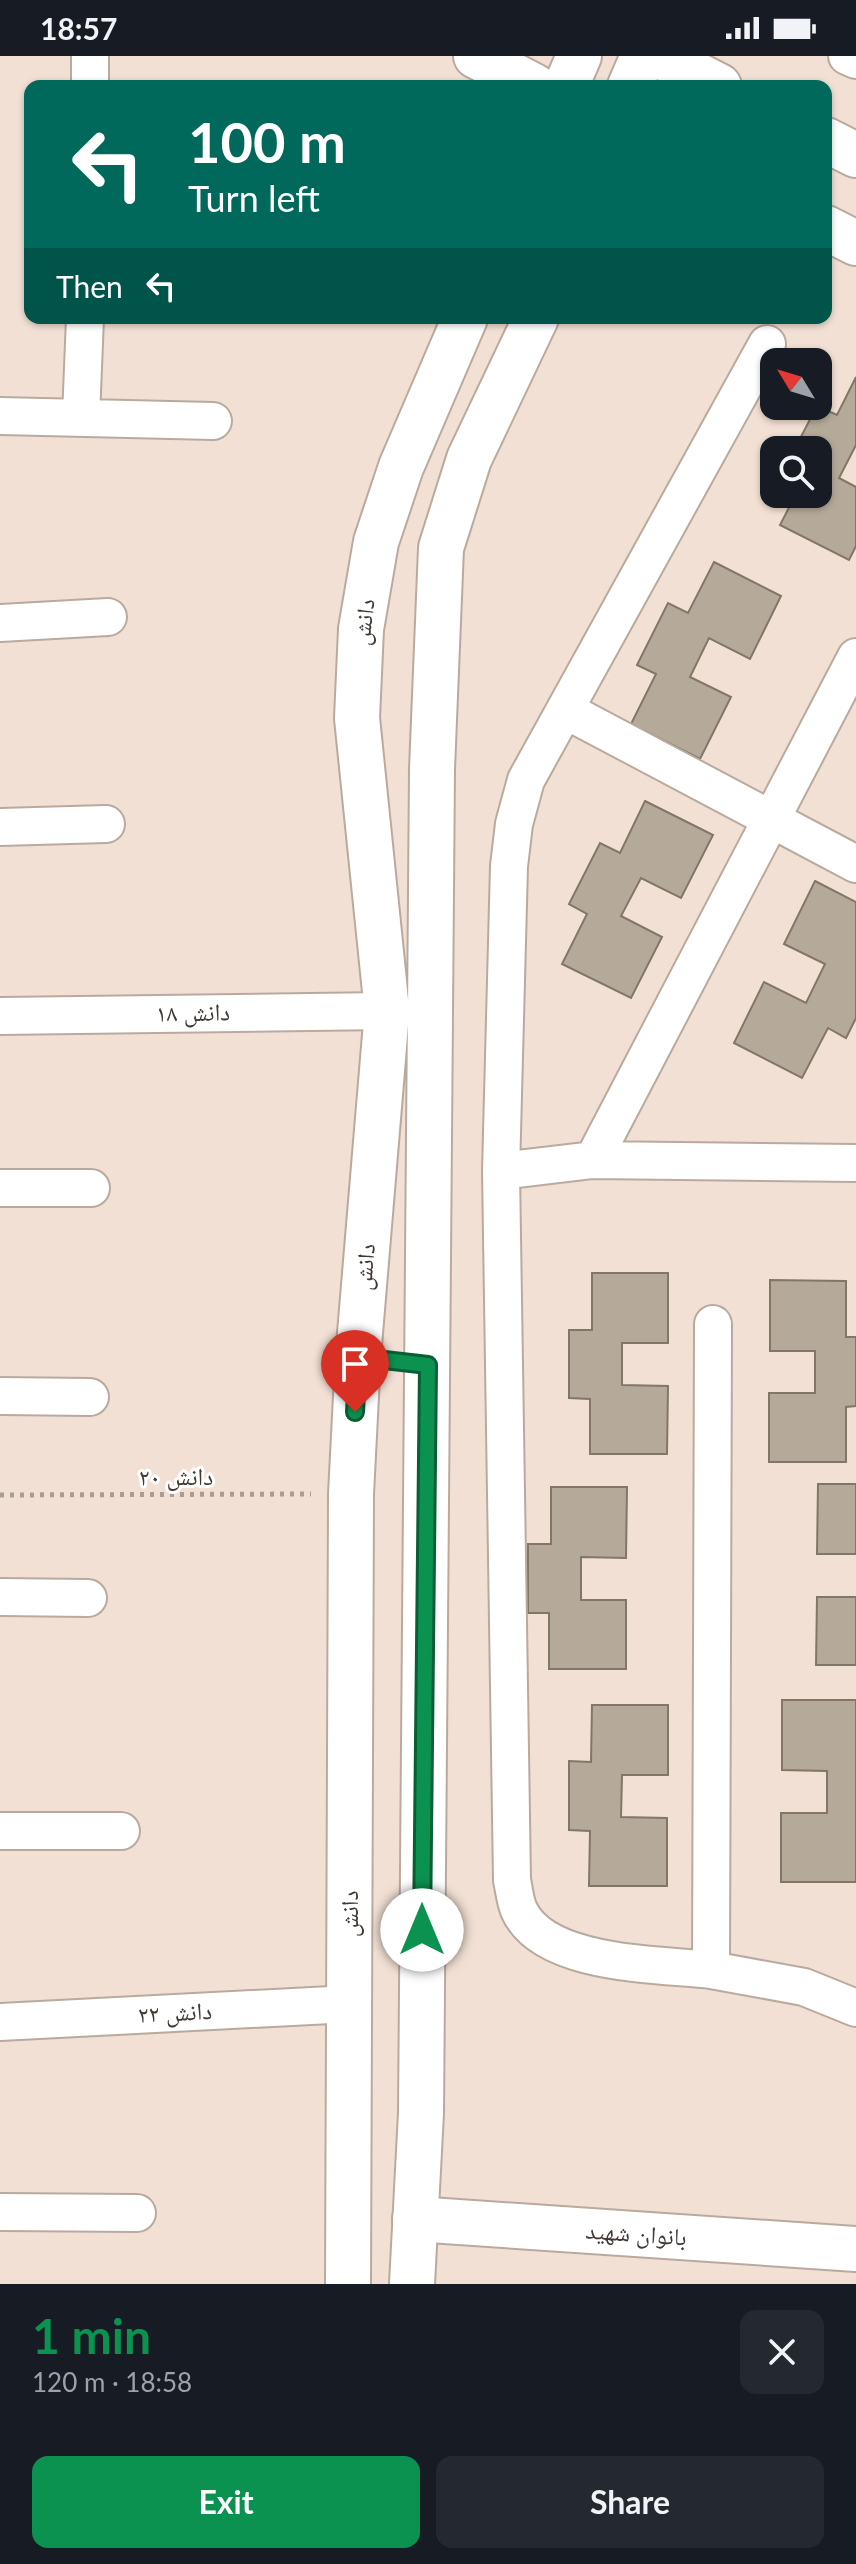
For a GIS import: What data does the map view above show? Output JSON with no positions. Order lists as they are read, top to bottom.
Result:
{
  "streets": {
    "main road": ["دانش", "بانوان شهید"],
    "street": ["دانش ۱۸", "دانش ۲۲"],
    "path": ["دانش ۲۰"]
  },
  "crossings": [
    ["دانش", "دانش ۱۸"],
    ["دانش", "دانش ۲۰"],
    ["دانش", "دانش ۲۲"]
  ],
  "north": "top left",
  "page": {
    "status": "18:57",
    "turn": ["100 m", "Turn left"],
    "then": "Then",
    "heading": ["1 min", "120 m · 18:58"],
    "buttons": ["Exit", "Share"]
  }
}
